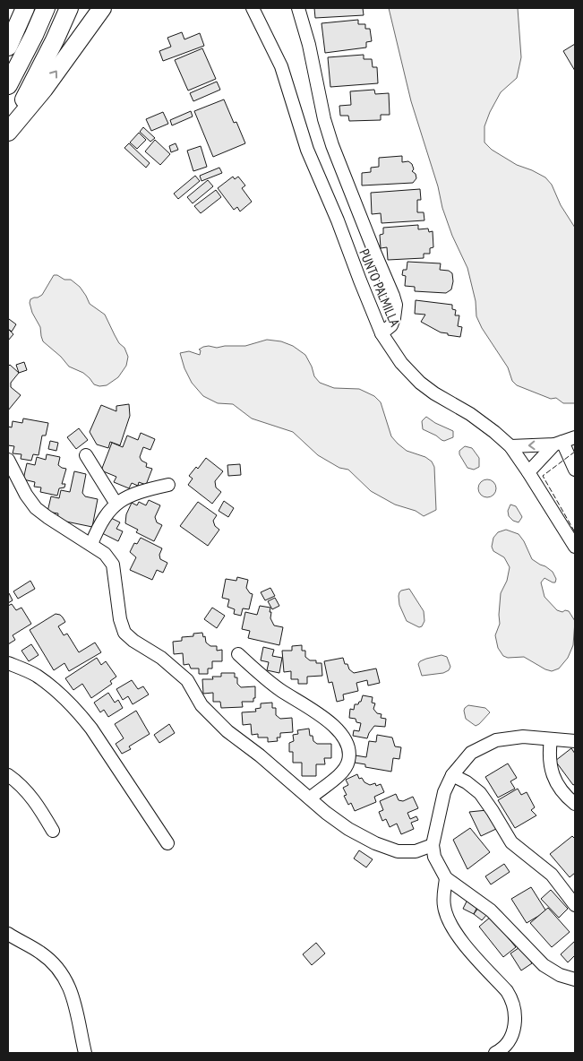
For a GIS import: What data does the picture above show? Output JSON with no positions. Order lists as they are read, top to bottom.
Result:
{
  "streets": {
    "street": ["PUNTO PALMILLA"]
  }
}
